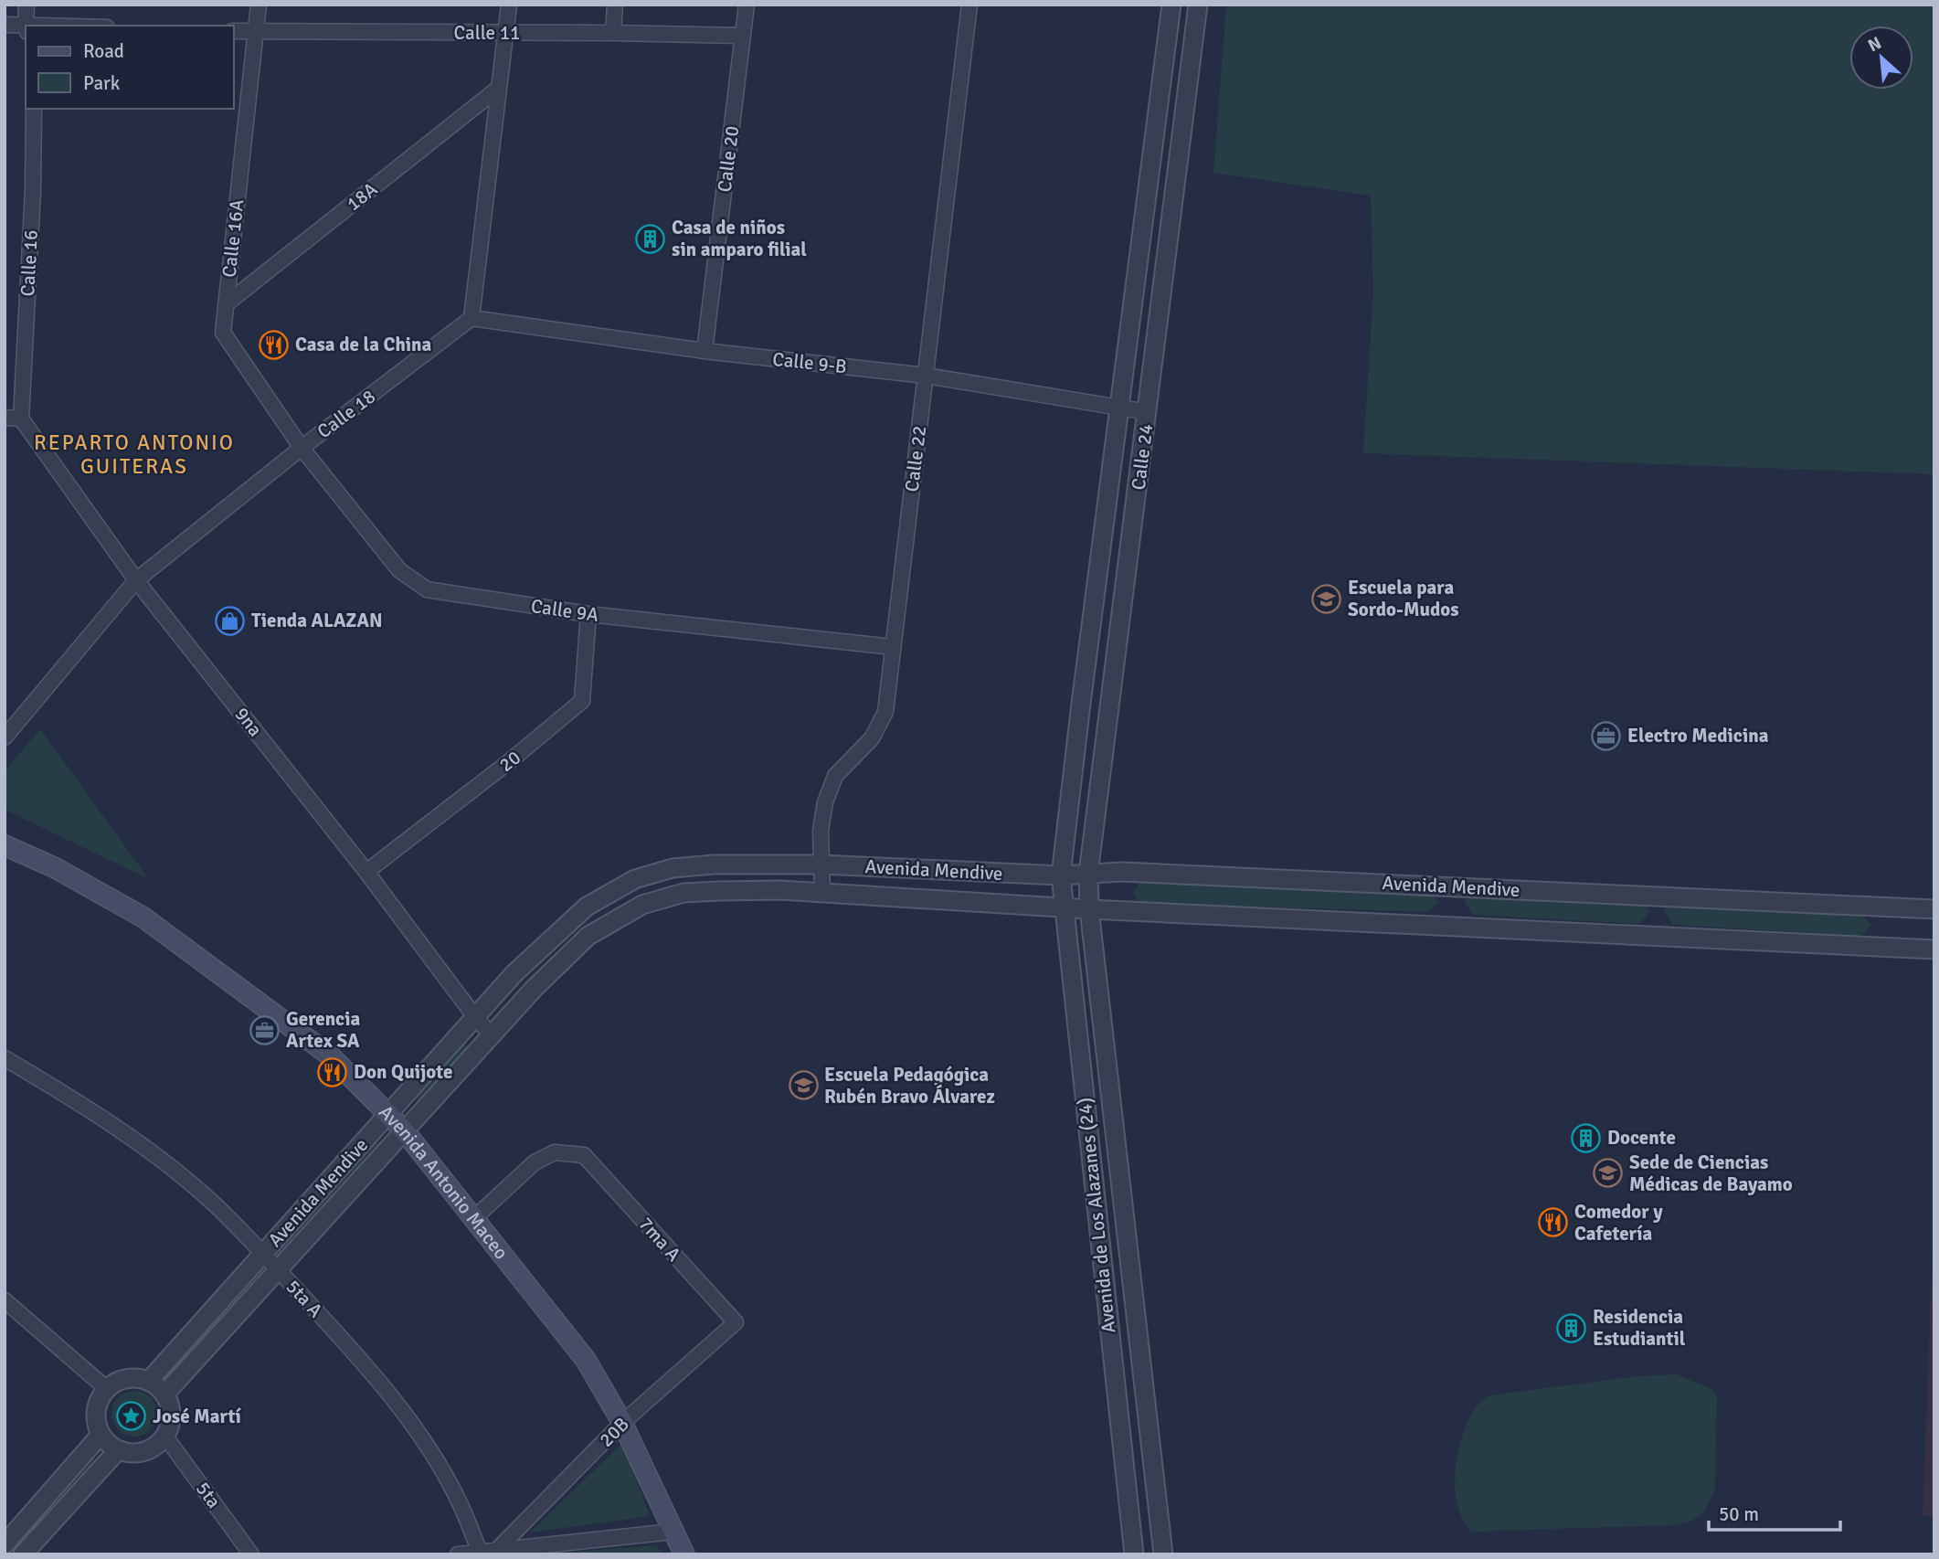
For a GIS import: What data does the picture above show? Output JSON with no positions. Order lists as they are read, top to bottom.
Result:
{
  "streets": {
    "main road": ["Avenida Antonio Maceo"],
    "street": [
      "Calle 11",
      "Calle 20",
      "18A",
      "Calle 16A",
      "Calle 16",
      "Calle 9-B",
      "Calle 18",
      "Calle 24",
      "Calle 22",
      "Calle 9A",
      "9na",
      "20",
      "Avenida Mendive",
      "Avenida de Los Alazanes (24)",
      "7ma A",
      "5ta A",
      "20B",
      "5ta"
    ]
  },
  "crossings": [
    ["Calle 11", "Calle 20"],
    ["Calle 11", "Calle 16A"],
    ["Calle 20", "Calle 9-B"],
    ["18A", "Calle 16A"],
    ["Calle 16A", "Calle 18"],
    ["Calle 16A", "Calle 9A"],
    ["Calle 16", "9na"],
    ["Calle 9-B", "Calle 18"],
    ["Calle 9-B", "Calle 24"],
    ["Calle 9-B", "Calle 22"],
    ["Calle 18", "Calle 9A"],
    ["Calle 18", "9na"],
    ["Calle 24", "Avenida Mendive"],
    ["Calle 24", "Avenida de Los Alazanes (24)"],
    ["Calle 22", "Calle 9A"],
    ["Calle 22", "Avenida Mendive"],
    ["Calle 9A", "20"],
    ["9na", "20"],
    ["9na", "Avenida Mendive"],
    ["Avenida Mendive", "Avenida Antonio Maceo"],
    ["Avenida Mendive", "Avenida de Los Alazanes (24)"],
    ["Avenida Mendive", "5ta A"],
    ["Avenida Mendive", "5ta"],
    ["Avenida Antonio Maceo", "7ma A"],
    ["Avenida Antonio Maceo", "20B"],
    ["7ma A", "20B"]
  ],
  "districts": ["REPARTO ANTONIO GUITERAS"],
  "places": {
    "building": ["Casa de niños sin amparo filial", "Docente", "Residencia Estudiantil"],
    "restaurant": ["Casa de la China", "Don Quijote", "Comedor y Cafetería"],
    "school or university": ["Escuela para Sordo-Mudos", "Escuela Pedagógica Rubén Bravo Álvarez", "Sede de Ciencias Médicas de Bayamo"],
    "shop": ["Tienda ALAZAN"],
    "office": ["Electro Medicina", "Gerencia Artex SA"],
    "place": ["José Martí"]
  },
  "legend": ["Road", "Park"],
  "scale_bar": "50 m",
  "north": "top left"
}
